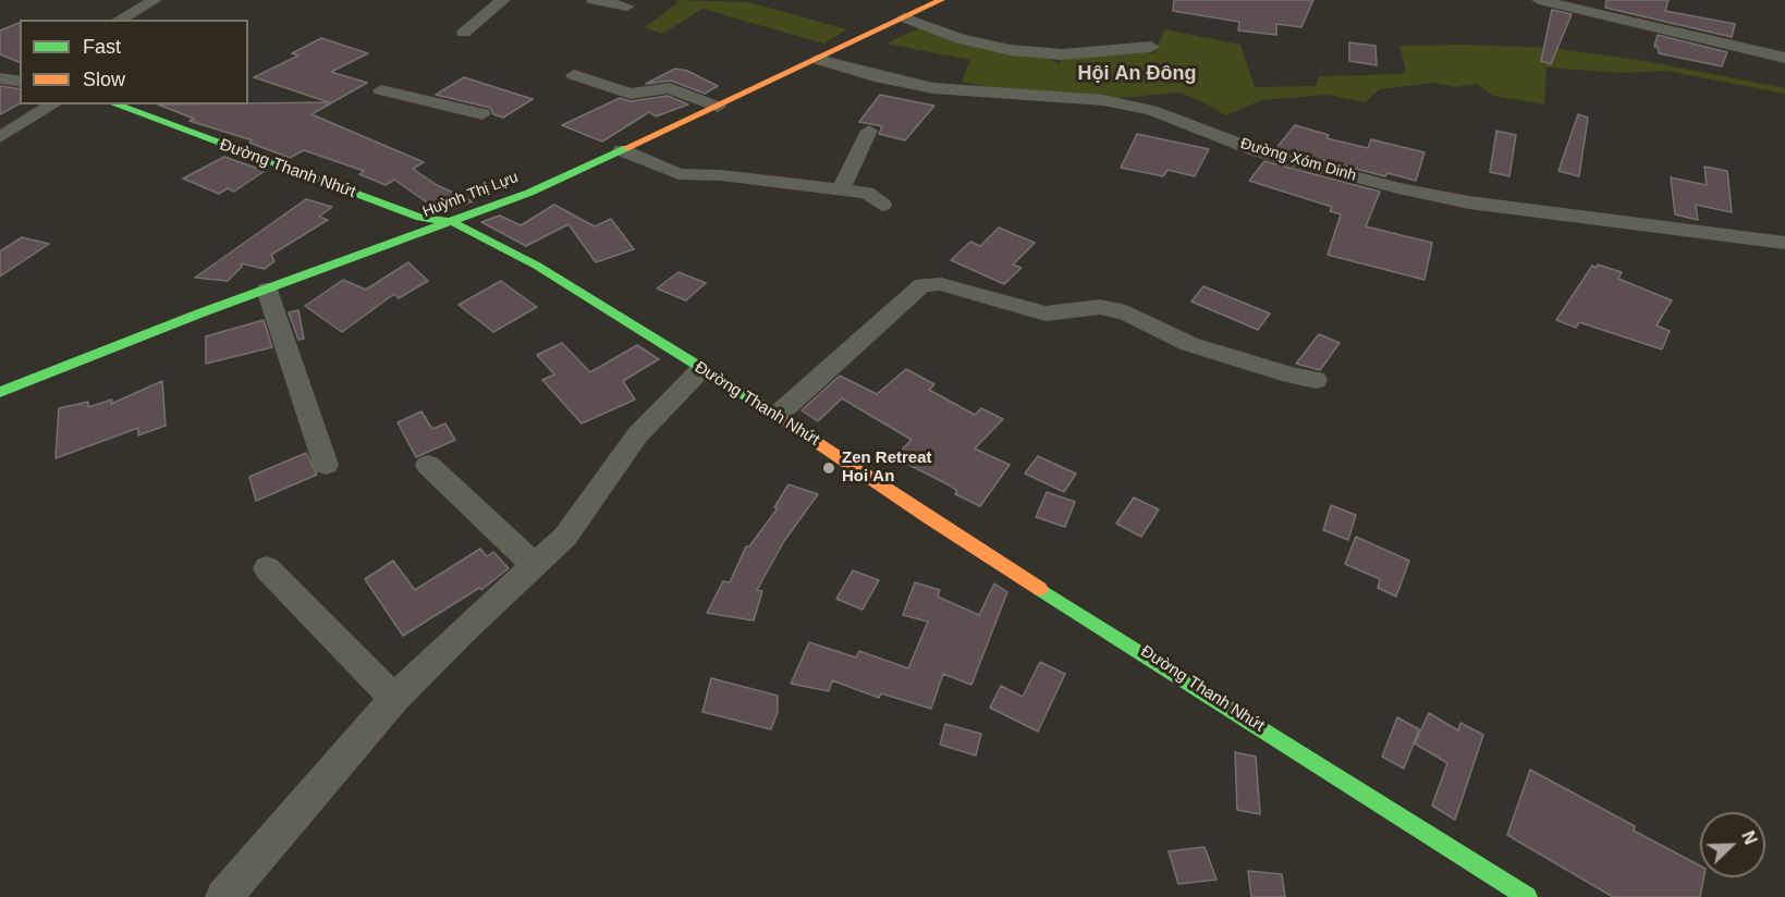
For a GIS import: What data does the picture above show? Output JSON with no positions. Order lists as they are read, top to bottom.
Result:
{
  "streets": {
    "street": ["Đường Xóm Dinh", "Đường Thanh Nhứt", "Huỳnh Thị Lựu"]
  },
  "crossings": [
    ["Đường Xóm Dinh", "Huỳnh Thị Lựu"],
    ["Đường Thanh Nhứt", "Huỳnh Thị Lựu"]
  ],
  "districts": ["Hội An Đông"],
  "places": ["Zen Retreat Hoi An"],
  "legend": ["Fast", "Slow"],
  "north": "top right"
}
